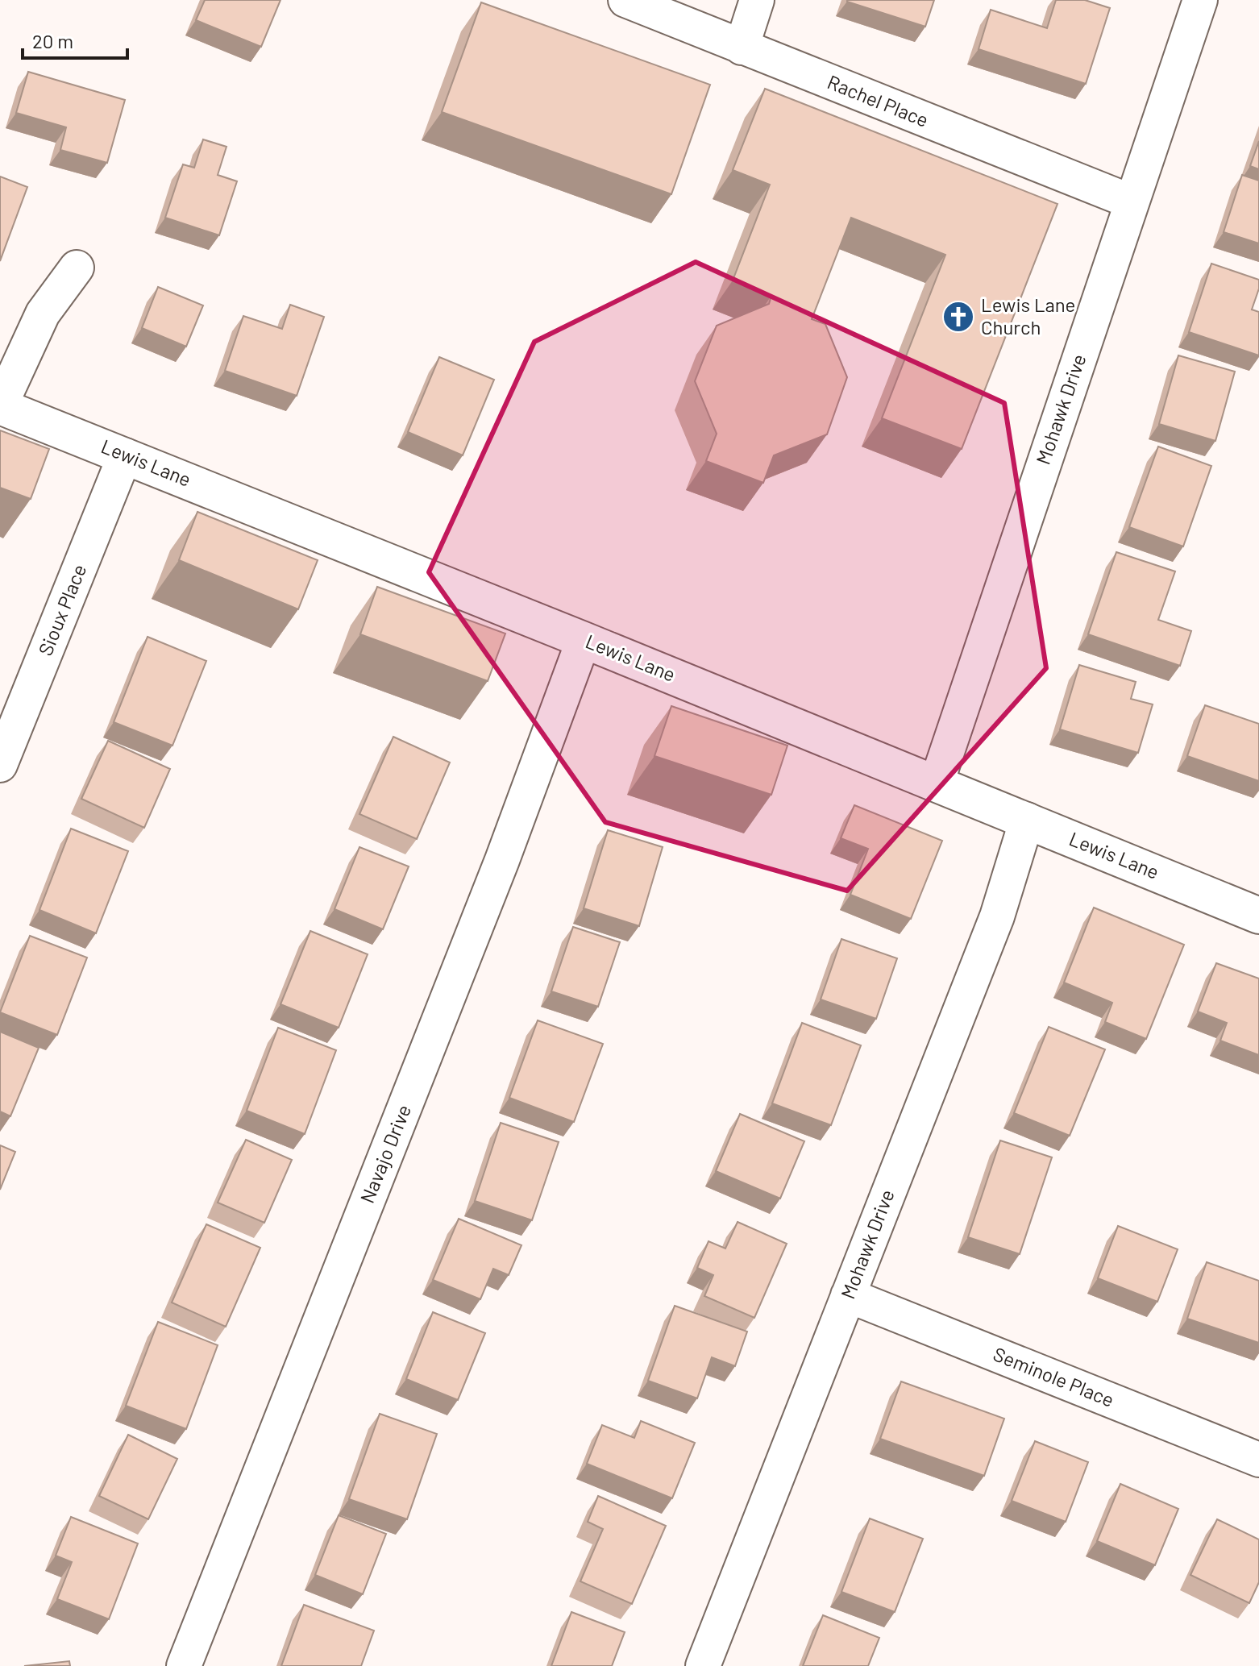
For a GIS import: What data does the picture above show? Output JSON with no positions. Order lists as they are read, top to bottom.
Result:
{
  "streets": {
    "street": [
      "Rachel Place",
      "Mohawk Drive",
      "Lewis Lane",
      "Sioux Place",
      "Navajo Drive",
      "Seminole Place"
    ]
  },
  "crossings": [
    ["Rachel Place", "Mohawk Drive"],
    ["Mohawk Drive", "Lewis Lane"],
    ["Mohawk Drive", "Seminole Place"],
    ["Lewis Lane", "Sioux Place"],
    ["Lewis Lane", "Navajo Drive"]
  ],
  "places": {
    "church": ["Lewis Lane Church"]
  },
  "scale_bar": "20 m"
}
